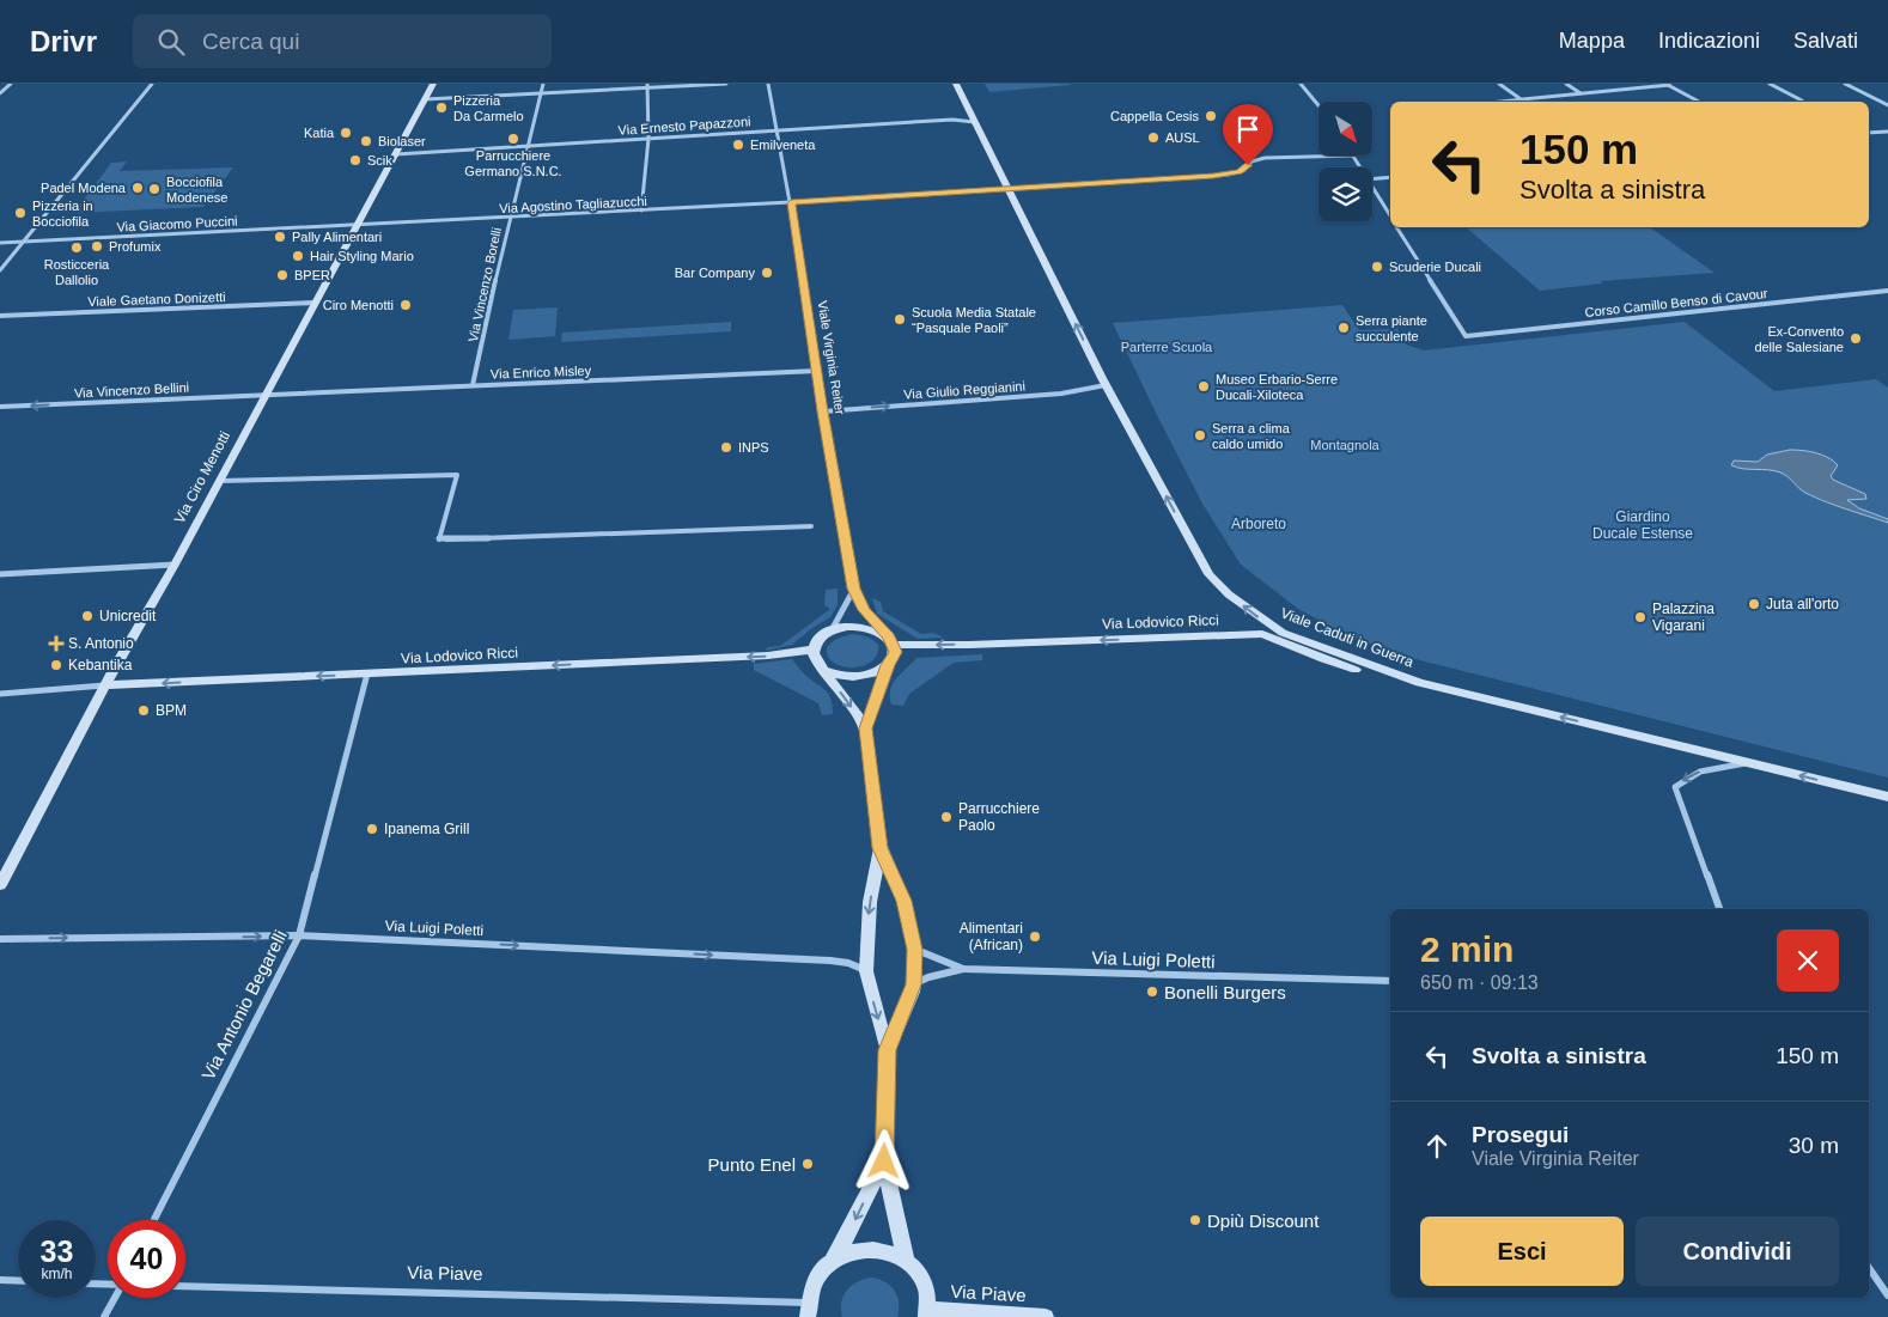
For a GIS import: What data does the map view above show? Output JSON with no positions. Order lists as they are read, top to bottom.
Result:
{
  "streets": {
    "street": [
      "Via Ernesto Papazzoni",
      "Via Agostino Tagliazucchi",
      "Via Giacomo Puccini",
      "Via Vincenzo Borelli",
      "Viale Gaetano Donizetti",
      "Corso Camillo Benso di Cavour",
      "Viale Virginia Reiter",
      "Via Enrico Misley",
      "Via Vincenzo Bellini",
      "Via Giulio Reggianini",
      "Via Ciro Menotti",
      "Via Lodovico Ricci",
      "Viale Caduti in Guerra",
      "Via Luigi Poletti",
      "Via Antonio Begarelli",
      "Via Piave"
    ]
  },
  "crossings": [
    ["Via Ernesto Papazzoni", "Via Vincenzo Borelli"],
    ["Via Ernesto Papazzoni", "Viale Virginia Reiter"],
    ["Via Ernesto Papazzoni", "Via Ciro Menotti"],
    ["Via Ernesto Papazzoni", "Viale Caduti in Guerra"],
    ["Via Agostino Tagliazucchi", "Via Giacomo Puccini"],
    ["Via Agostino Tagliazucchi", "Via Vincenzo Borelli"],
    ["Via Agostino Tagliazucchi", "Viale Virginia Reiter"],
    ["Via Agostino Tagliazucchi", "Via Ciro Menotti"],
    ["Via Agostino Tagliazucchi", "Viale Caduti in Guerra"],
    ["Via Giacomo Puccini", "Via Ciro Menotti"],
    ["Via Vincenzo Borelli", "Via Enrico Misley"],
    ["Viale Gaetano Donizetti", "Via Ciro Menotti"],
    ["Viale Virginia Reiter", "Via Enrico Misley"],
    ["Viale Virginia Reiter", "Via Giulio Reggianini"],
    ["Viale Virginia Reiter", "Via Lodovico Ricci"],
    ["Via Enrico Misley", "Via Vincenzo Bellini"],
    ["Via Enrico Misley", "Via Ciro Menotti"],
    ["Via Vincenzo Bellini", "Via Ciro Menotti"],
    ["Via Giulio Reggianini", "Viale Caduti in Guerra"],
    ["Via Ciro Menotti", "Via Lodovico Ricci"],
    ["Via Lodovico Ricci", "Viale Caduti in Guerra"],
    ["Via Lodovico Ricci", "Via Antonio Begarelli"],
    ["Via Luigi Poletti", "Via Antonio Begarelli"]
  ],
  "one_way": [
    "Via Vincenzo Bellini",
    "Via Giulio Reggianini",
    "Via Lodovico Ricci",
    "Viale Caduti in Guerra",
    "Via Luigi Poletti"
  ],
  "parks": [
    "Parterre Scuola",
    "Montagnola",
    "Giardino Ducale Estense",
    "Arboreto"
  ],
  "places": {
    "other": [
      "Pizzeria Da Carmelo",
      "Cappella Cesis",
      "Katia",
      "AUSL",
      "Parrucchiere Germano S.N.C.",
      "Biolaser",
      "Emilveneta",
      "Scik",
      "Padel Modena",
      "Bocciofila Modenese",
      "Pizzeria in Bocciofila",
      "Pally Alimentari",
      "Profumix",
      "Rosticceria Dallolio",
      "Hair Styling Mario",
      "Scuderie Ducali",
      "Bar Company",
      "BPER",
      "Ciro Menotti",
      "Scuola Media Statale “Pasquale Paoli”",
      "Serra piante succulente",
      "Ex-Convento delle Salesiane",
      "Museo Erbario-Serre Ducali-Xiloteca",
      "Serra a clima caldo umido",
      "INPS",
      "Juta all'orto",
      "Unicredit",
      "Palazzina Vigarani",
      "Kebantika",
      "BPM",
      "Parrucchiere Paolo",
      "Ipanema Grill",
      "Alimentari (African)",
      "Bonelli Burgers",
      "Punto Enel",
      "Dpiù Discount"
    ],
    "health": ["S. Antonio"]
  },
  "north": "bottom right",
  "page": {
    "header": "Drivr",
    "search": "Cerca qui",
    "nav": ["Mappa", "Indicazioni", "Salvati"],
    "turn": ["150 m", "Svolta a sinistra"],
    "heading": ["2 min", "650 m · 09:13"],
    "list": [
      {
        "name": "Svolta a sinistra",
        "value": "150 m"
      },
      {
        "name": "Prosegui",
        "note": "Viale Virginia Reiter",
        "value": "30 m"
      }
    ],
    "buttons": ["Esci", "Condividi"],
    "speed": "33 km/h",
    "limit": "40"
  }
}
